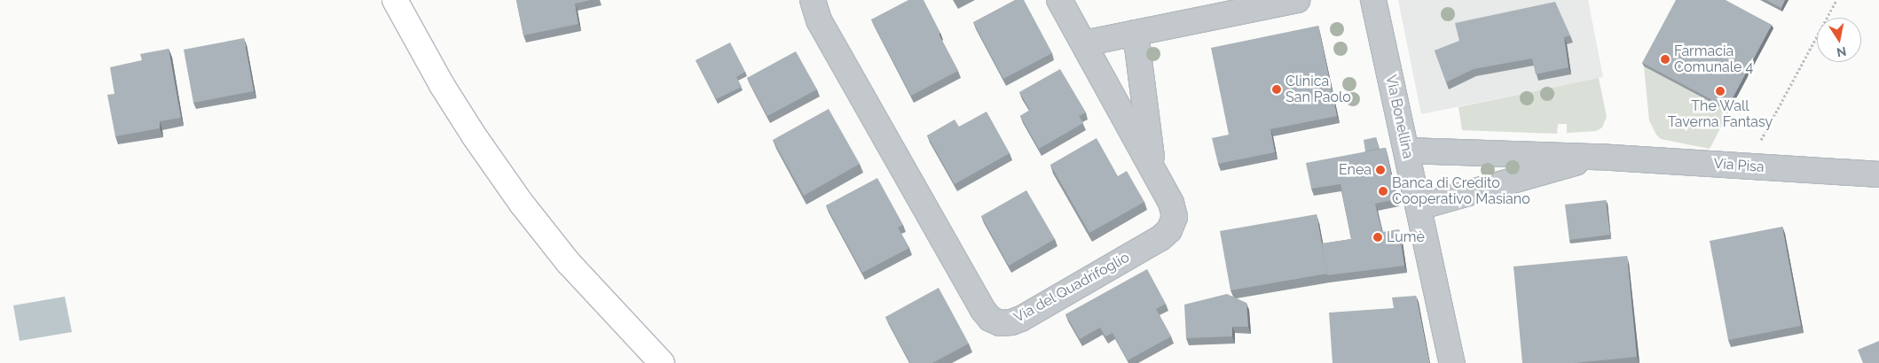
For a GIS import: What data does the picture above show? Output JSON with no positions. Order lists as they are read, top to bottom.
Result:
{
  "streets": {
    "street": ["Via Bonellina", "Via Pisa", "Via del Quadrifoglio"]
  },
  "crossings": [
    ["Via Bonellina", "Via Pisa"]
  ],
  "places": [
    "Farmacia Comunale 4",
    "Clinica San Paolo",
    "The Wall Taverna Fantasy",
    "Enea",
    "Banca di Credito Cooperativo Masiano",
    "Lumè"
  ],
  "north": "bottom"
}
